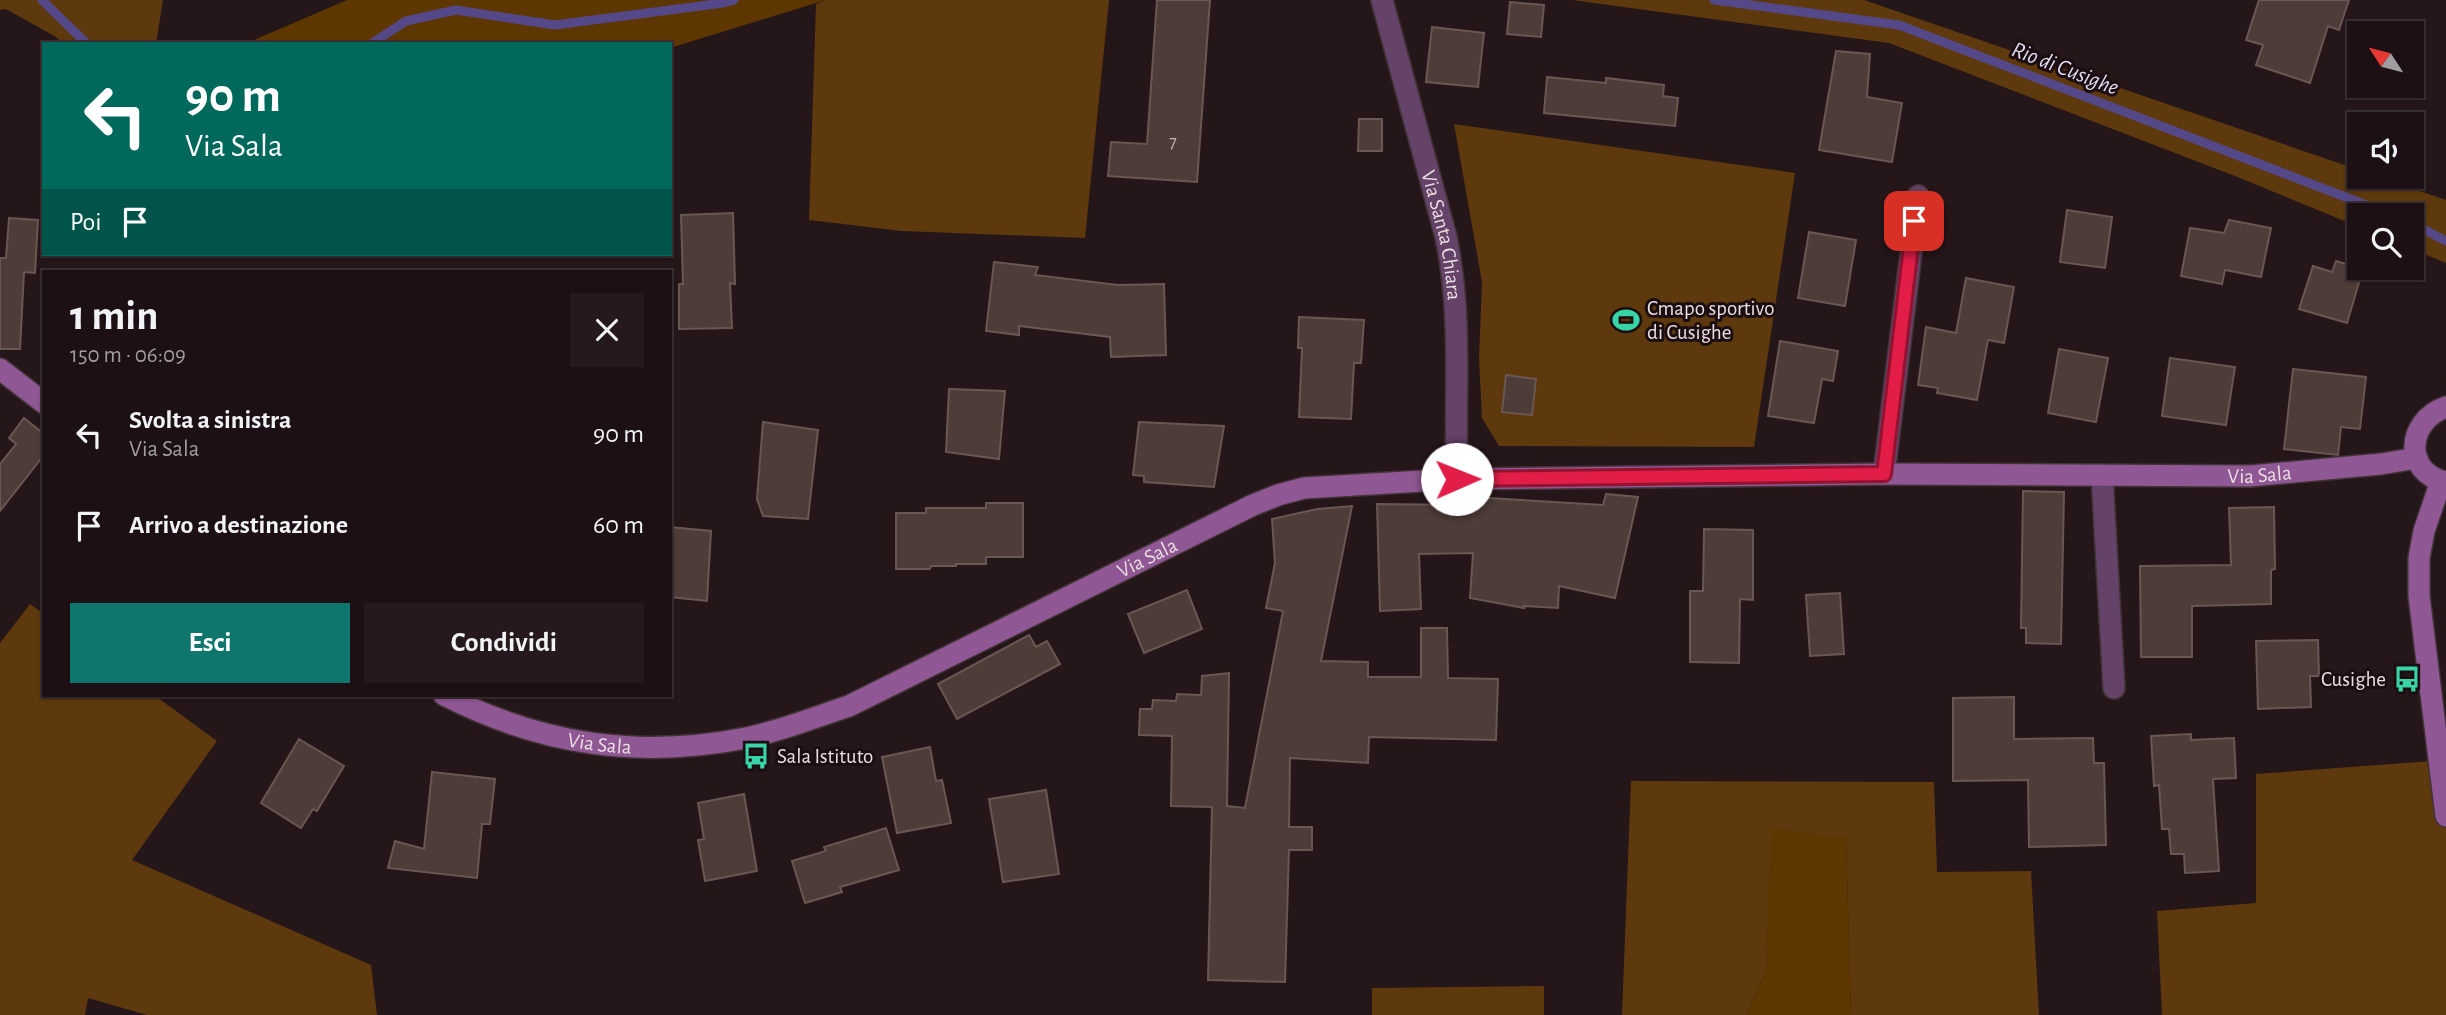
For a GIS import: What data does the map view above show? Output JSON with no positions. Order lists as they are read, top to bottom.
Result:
{
  "streets": {
    "street": ["Via Santa Chiara", "Via Sala"]
  },
  "crossings": [
    ["Via Santa Chiara", "Via Sala"]
  ],
  "water": ["Rio di Cusighe"],
  "places": {
    "sports": ["Cmapo sportivo di Cusighe"],
    "bus stop": ["Cusighe", "Sala Istituto"]
  },
  "house_numbers": ["7"],
  "north": "top left",
  "page": {
    "turn": ["90 m", "Via Sala"],
    "then": "Poi",
    "heading": ["1 min", "150 m · 06:09"],
    "list": [
      {
        "name": "Svolta a sinistra",
        "note": "Via Sala",
        "value": "90 m"
      },
      {
        "name": "Arrivo a destinazione",
        "value": "60 m"
      }
    ],
    "buttons": ["Esci", "Condividi"]
  }
}
